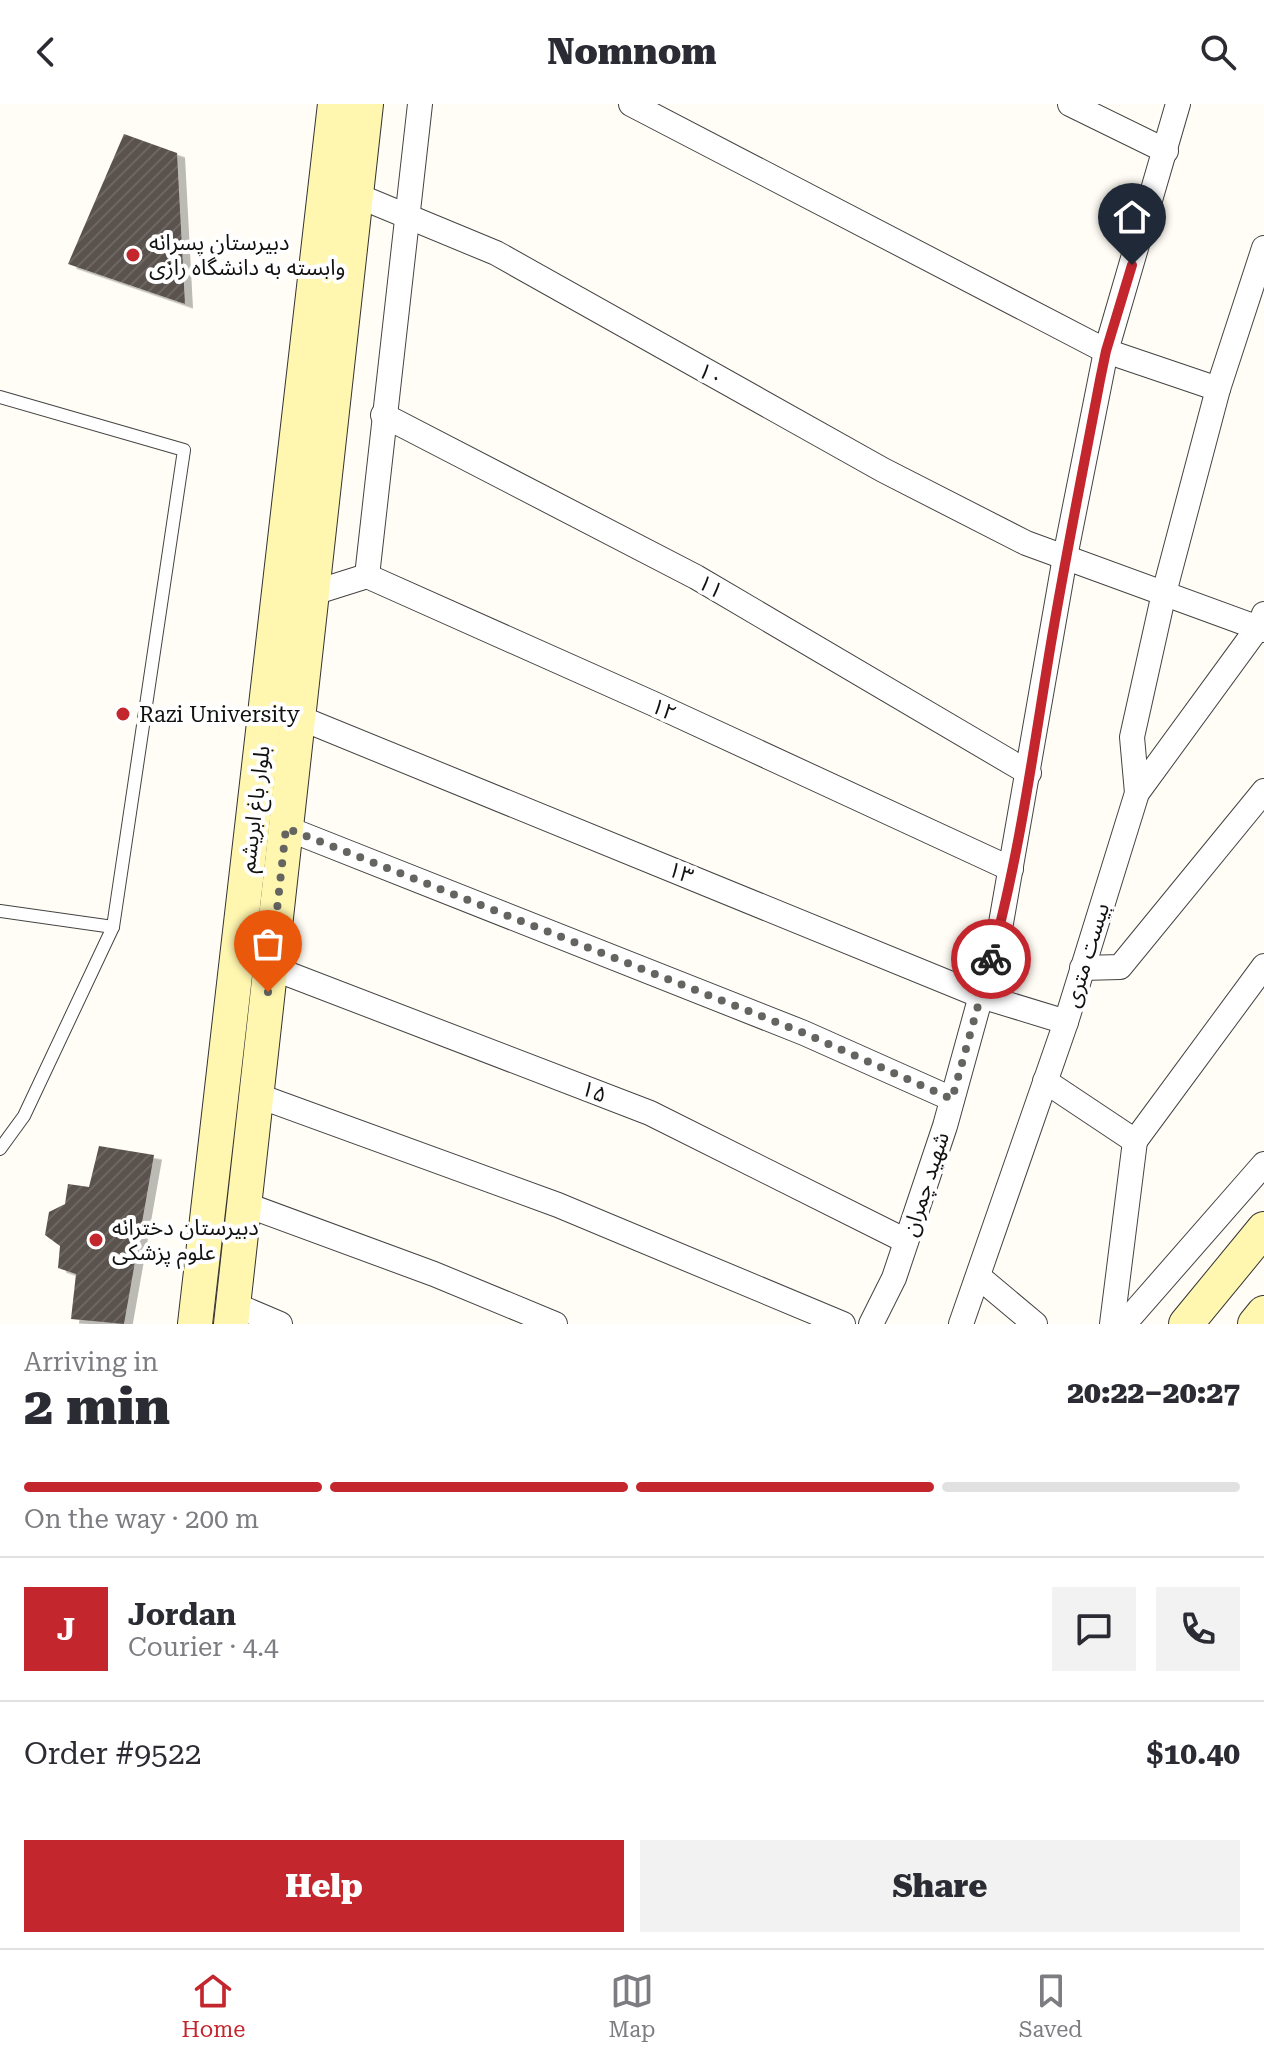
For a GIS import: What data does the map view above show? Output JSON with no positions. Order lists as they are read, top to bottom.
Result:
{
  "streets": {
    "main road": ["بلوار باغ ابریشم"],
    "street": [
      "۱۰",
      "۱۱",
      "۱۲",
      "۱۳",
      "بیست متری",
      "۱۵",
      "شهید چمران"
    ]
  },
  "crossings": [
    ["۱۰", "بلوار باغ ابریشم"],
    ["۱۰", "بیست متری"],
    ["۱۰", "شهید چمران"],
    ["۱۱", "شهید چمران"],
    ["۱۲", "شهید چمران"],
    ["بلوار باغ ابریشم", "۱۳"],
    ["بلوار باغ ابریشم", "۱۵"],
    ["۱۳", "بیست متری"],
    ["۱۳", "شهید چمران"],
    ["۱۵", "شهید چمران"]
  ],
  "places": ["دبیرستان پسرانه وابسته به دانشگاه رازی", "Razi University", "دبیرستان دخترانه علوم پزشکی"],
  "page": {
    "header": "Nomnom",
    "heading": ["2 min", "Arriving in", "20:22–20:27"],
    "panel": [
      "Jordan",
      "Courier · 4.4",
      "Order #9522",
      "$10.40"
    ],
    "bar": "On the way · 200 m",
    "round": "J",
    "buttons": ["Help", "Share"],
    "tabs": ["Home", "Map", "Saved"]
  }
}
